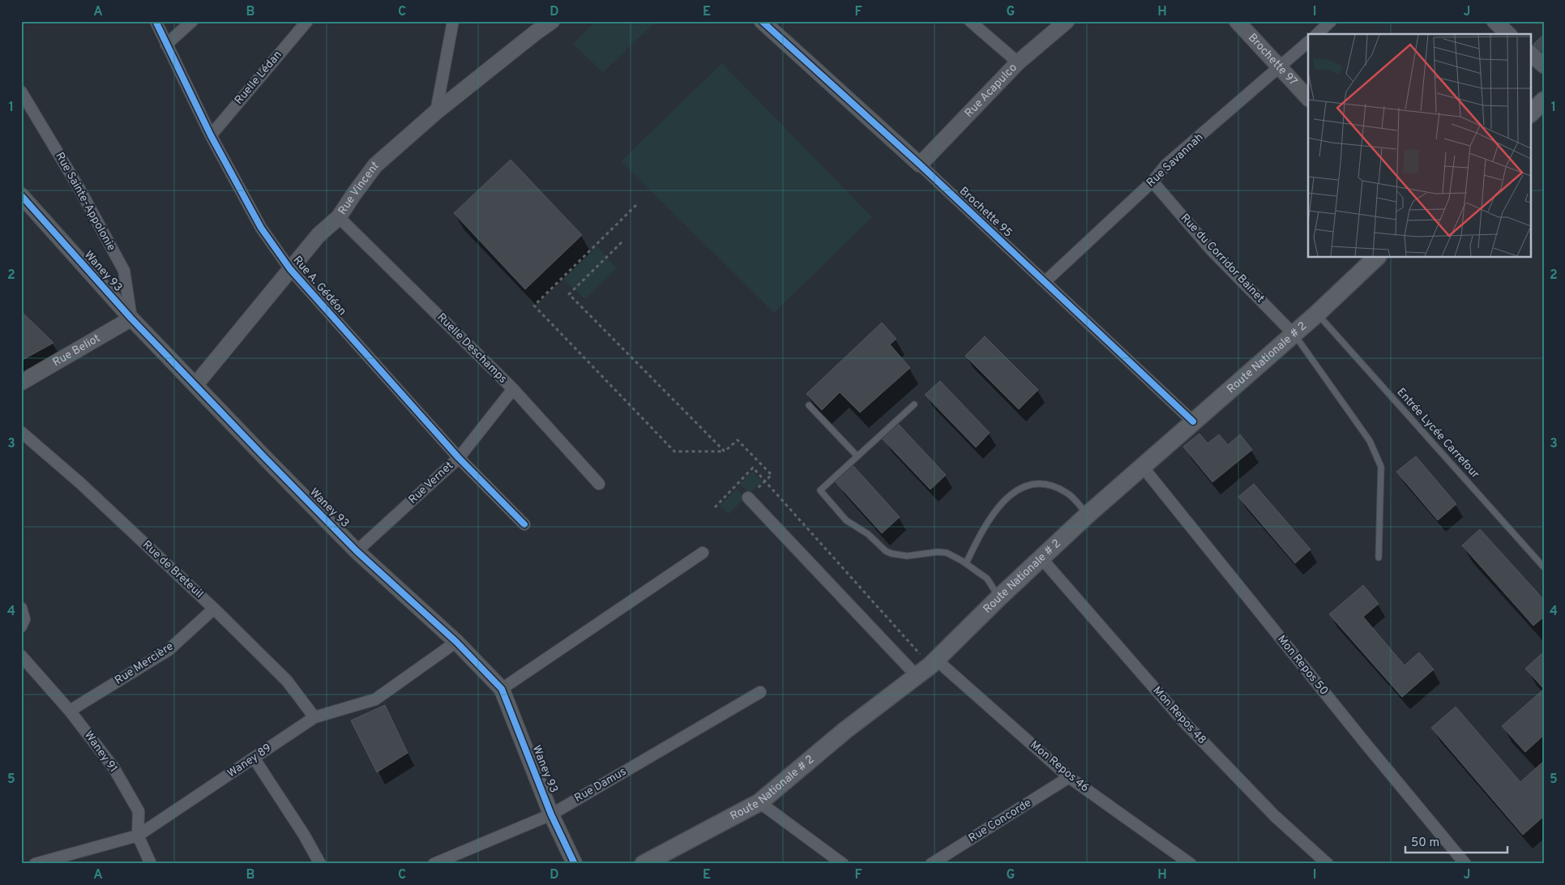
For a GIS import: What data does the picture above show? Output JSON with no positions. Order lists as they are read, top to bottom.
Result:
{
  "streets": {
    "main road": ["Route Nationale # 2"],
    "street": [
      "Brochette 97",
      "Ruelle Lédan",
      "Rue Acapulco",
      "Rue Savannah",
      "Rue Vincent",
      "Rue Sainte-Appolonie",
      "Brochette 95",
      "Rue du Corridor Bainet",
      "Waney 93",
      "Rue A. Gédéon",
      "Ruelle Deschamps",
      "Rue Beliot",
      "Rue Vernet",
      "Rue de Breteuil",
      "Rue Mercière",
      "Mon Repos 50",
      "Mon Repos 48",
      "Waney 91",
      "Waney 89",
      "Mon Repos 46",
      "Rue Damus",
      "Rue Concorde"
    ],
    "lane": ["Entrée Lycée Carrefour"]
  },
  "crossings": [
    ["Brochette 97", "Rue Savannah"],
    ["Ruelle Lédan", "Rue A. Gédéon"],
    ["Rue Acapulco", "Brochette 95"],
    ["Rue Savannah", "Brochette 95"],
    ["Rue Savannah", "Rue du Corridor Bainet"],
    ["Rue Vincent", "Waney 93"],
    ["Rue Vincent", "Rue A. Gédéon"],
    ["Rue Vincent", "Ruelle Deschamps"],
    ["Rue Sainte-Appolonie", "Waney 93"],
    ["Rue Sainte-Appolonie", "Rue Beliot"],
    ["Brochette 95", "Route Nationale # 2"],
    ["Rue du Corridor Bainet", "Route Nationale # 2"],
    ["Waney 93", "Rue Beliot"],
    ["Waney 93", "Rue Vernet"],
    ["Waney 93", "Waney 89"],
    ["Waney 93", "Rue Damus"],
    ["Rue A. Gédéon", "Rue Vernet"],
    ["Ruelle Deschamps", "Rue Vernet"],
    ["Route Nationale # 2", "Entrée Lycée Carrefour"],
    ["Route Nationale # 2", "Mon Repos 50"],
    ["Route Nationale # 2", "Mon Repos 48"],
    ["Route Nationale # 2", "Mon Repos 46"],
    ["Rue de Breteuil", "Rue Mercière"],
    ["Rue de Breteuil", "Waney 89"],
    ["Rue Mercière", "Waney 91"],
    ["Waney 91", "Waney 89"],
    ["Mon Repos 46", "Rue Concorde"]
  ],
  "scale_bar": "50 m",
  "grid": {
    "columns": [
      "A",
      "B",
      "C",
      "D",
      "E",
      "F",
      "G",
      "H",
      "I",
      "J"
    ],
    "rows": [
      "1",
      "2",
      "3",
      "4",
      "5"
    ]
  }
}
